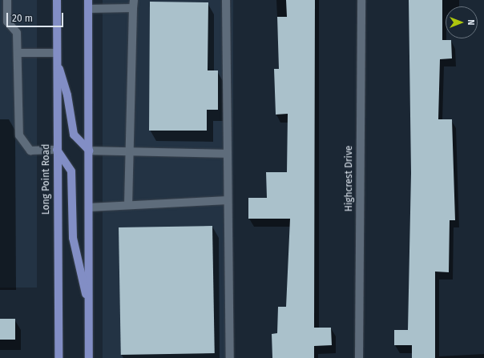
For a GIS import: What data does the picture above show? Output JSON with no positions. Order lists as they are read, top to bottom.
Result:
{
  "streets": {
    "main road": ["Long Point Road"],
    "street": ["Highcrest Drive"]
  },
  "scale_bar": "20 m",
  "north": "right"
}
